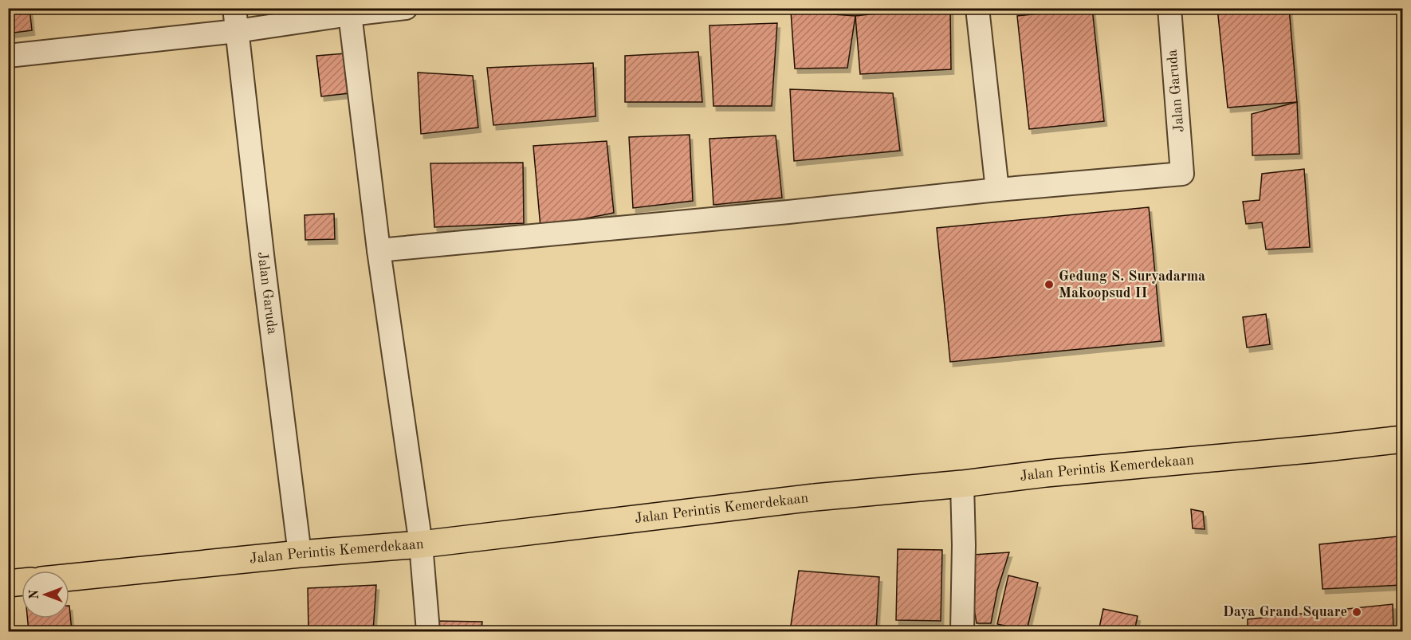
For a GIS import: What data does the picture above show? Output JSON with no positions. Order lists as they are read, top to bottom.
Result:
{
  "streets": {
    "highway": ["Jalan Perintis Kemerdekaan"],
    "street": ["Jalan Garuda"]
  },
  "crossings": [
    ["Jalan Garuda", "Jalan Perintis Kemerdekaan"]
  ],
  "places": ["Gedung S. Suryadarma Makoopsud II", "Daya Grand Square"],
  "north": "left"
}
